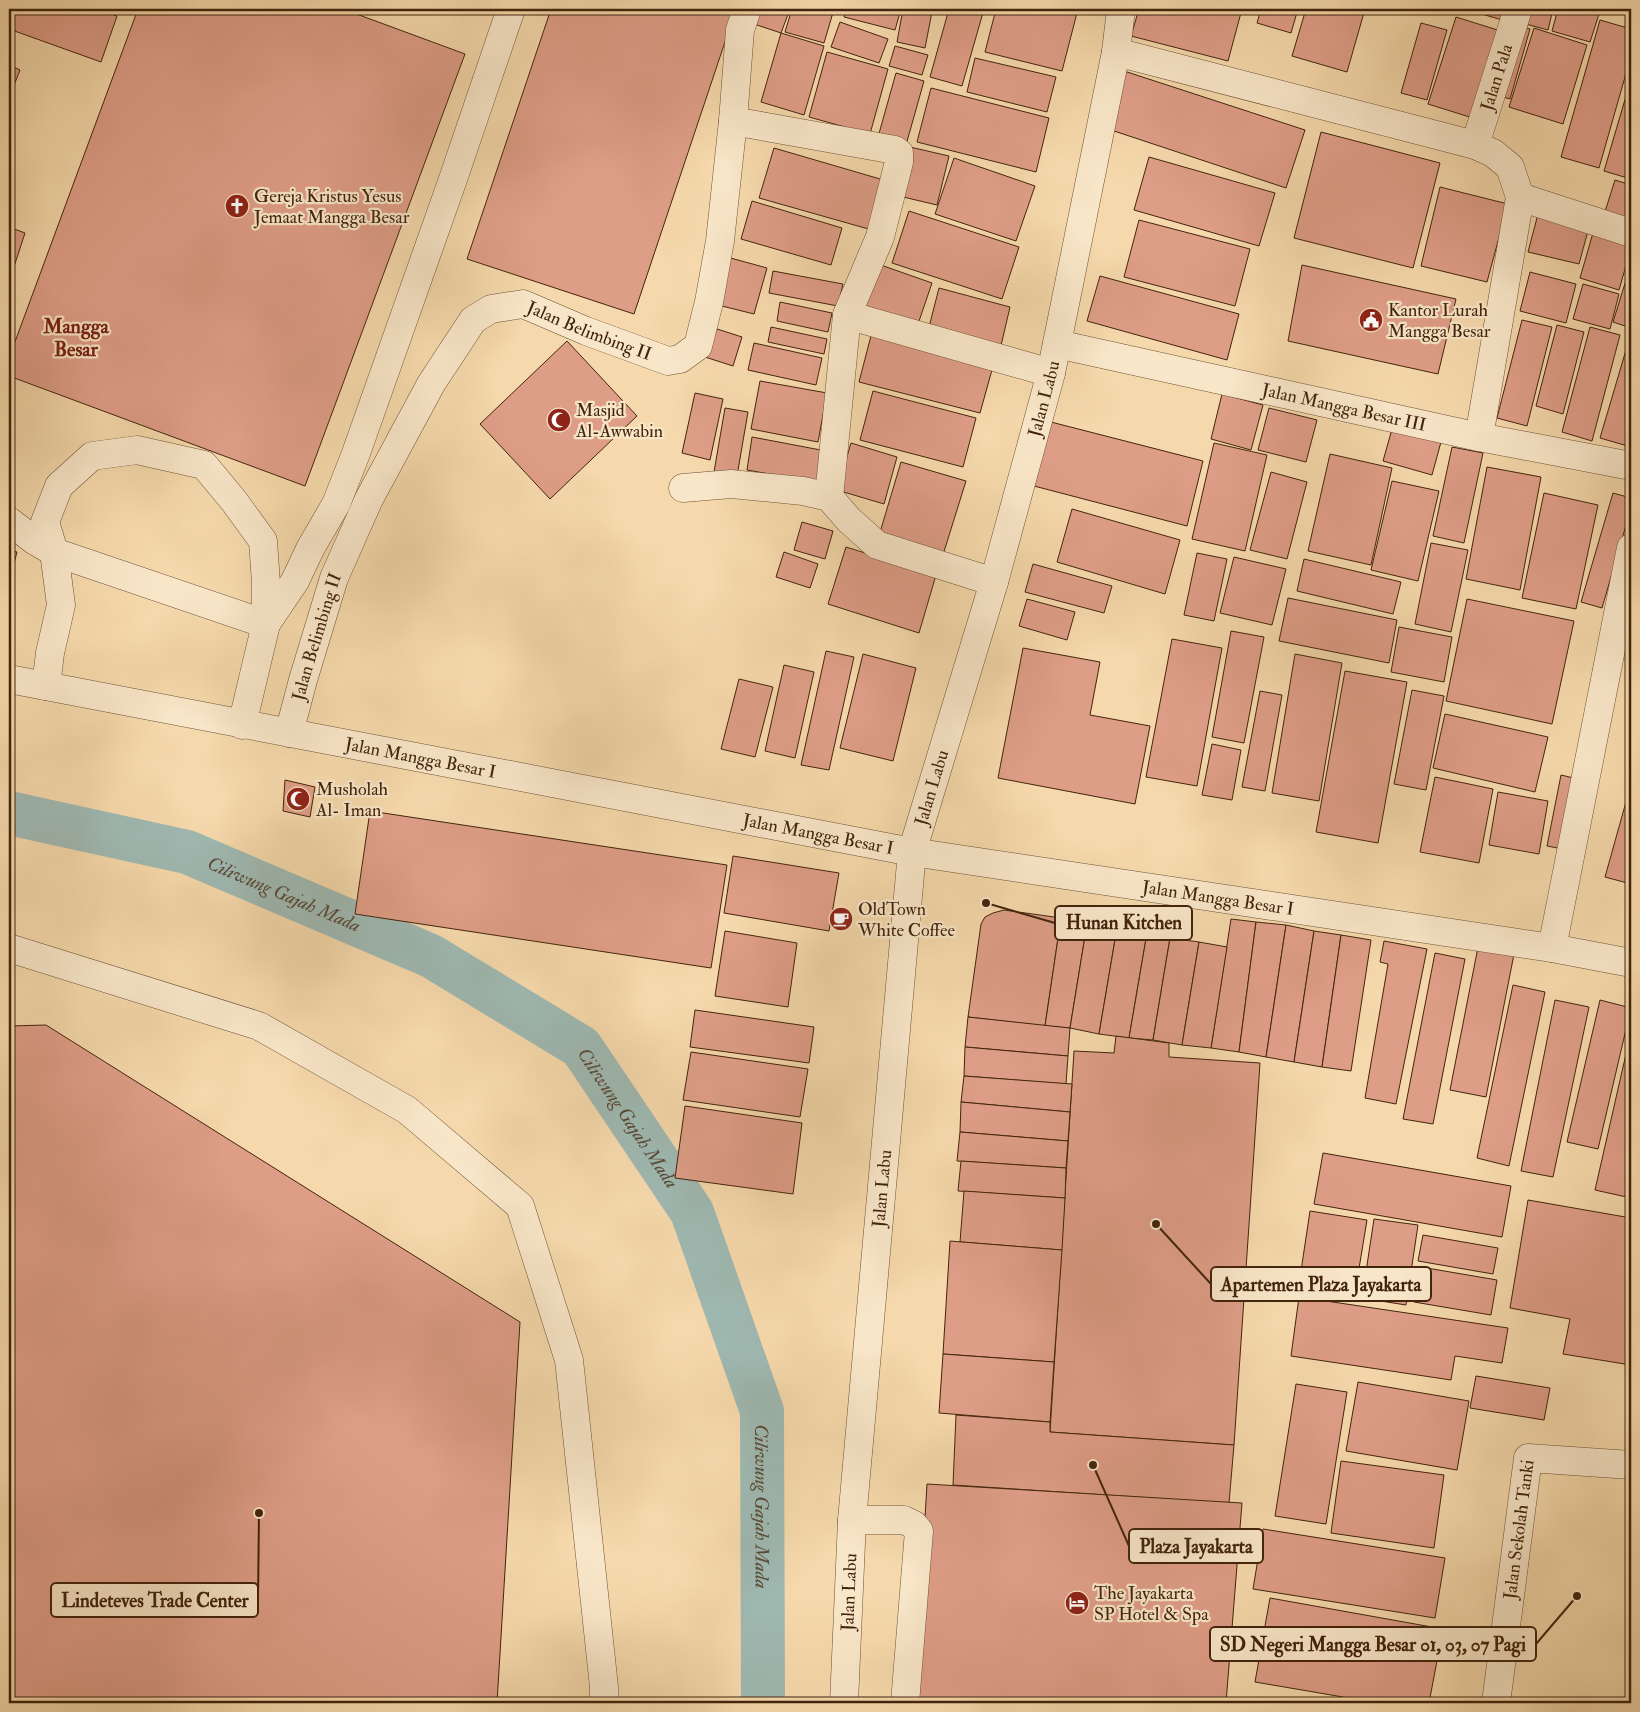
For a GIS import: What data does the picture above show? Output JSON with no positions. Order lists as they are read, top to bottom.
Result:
{
  "streets": {
    "street": [
      "Jalan Pala",
      "Jalan Belimbing II",
      "Jalan Labu",
      "Jalan Mangga Besar III",
      "Jalan Mangga Besar I",
      "Jalan Sekolah Tanki"
    ]
  },
  "crossings": [
    ["Jalan Belimbing II", "Jalan Mangga Besar I"],
    ["Jalan Labu", "Jalan Mangga Besar III"],
    ["Jalan Labu", "Jalan Mangga Besar I"]
  ],
  "districts": ["Mangga Besar"],
  "water": ["Ciliwung Gajah Mada"],
  "places": {
    "church": ["Gereja Kristus Yesus Jemaat Mangga Besar"],
    "public building": ["Kantor Lurah Mangga Besar"],
    "mosque": ["Masjid Al-Awwabin", "Musholah Al- Iman"],
    "other": [
      "Hunan Kitchen",
      "Apartemen Plaza Jayakarta",
      "Plaza Jayakarta",
      "Lindeteves Trade Center",
      "SD Negeri Mangga Besar 01, 03, 07 Pagi"
    ],
    "cafe": ["OldTown White Coffee"],
    "hotel": ["The Jayakarta SP Hotel & Spa"]
  }
}
